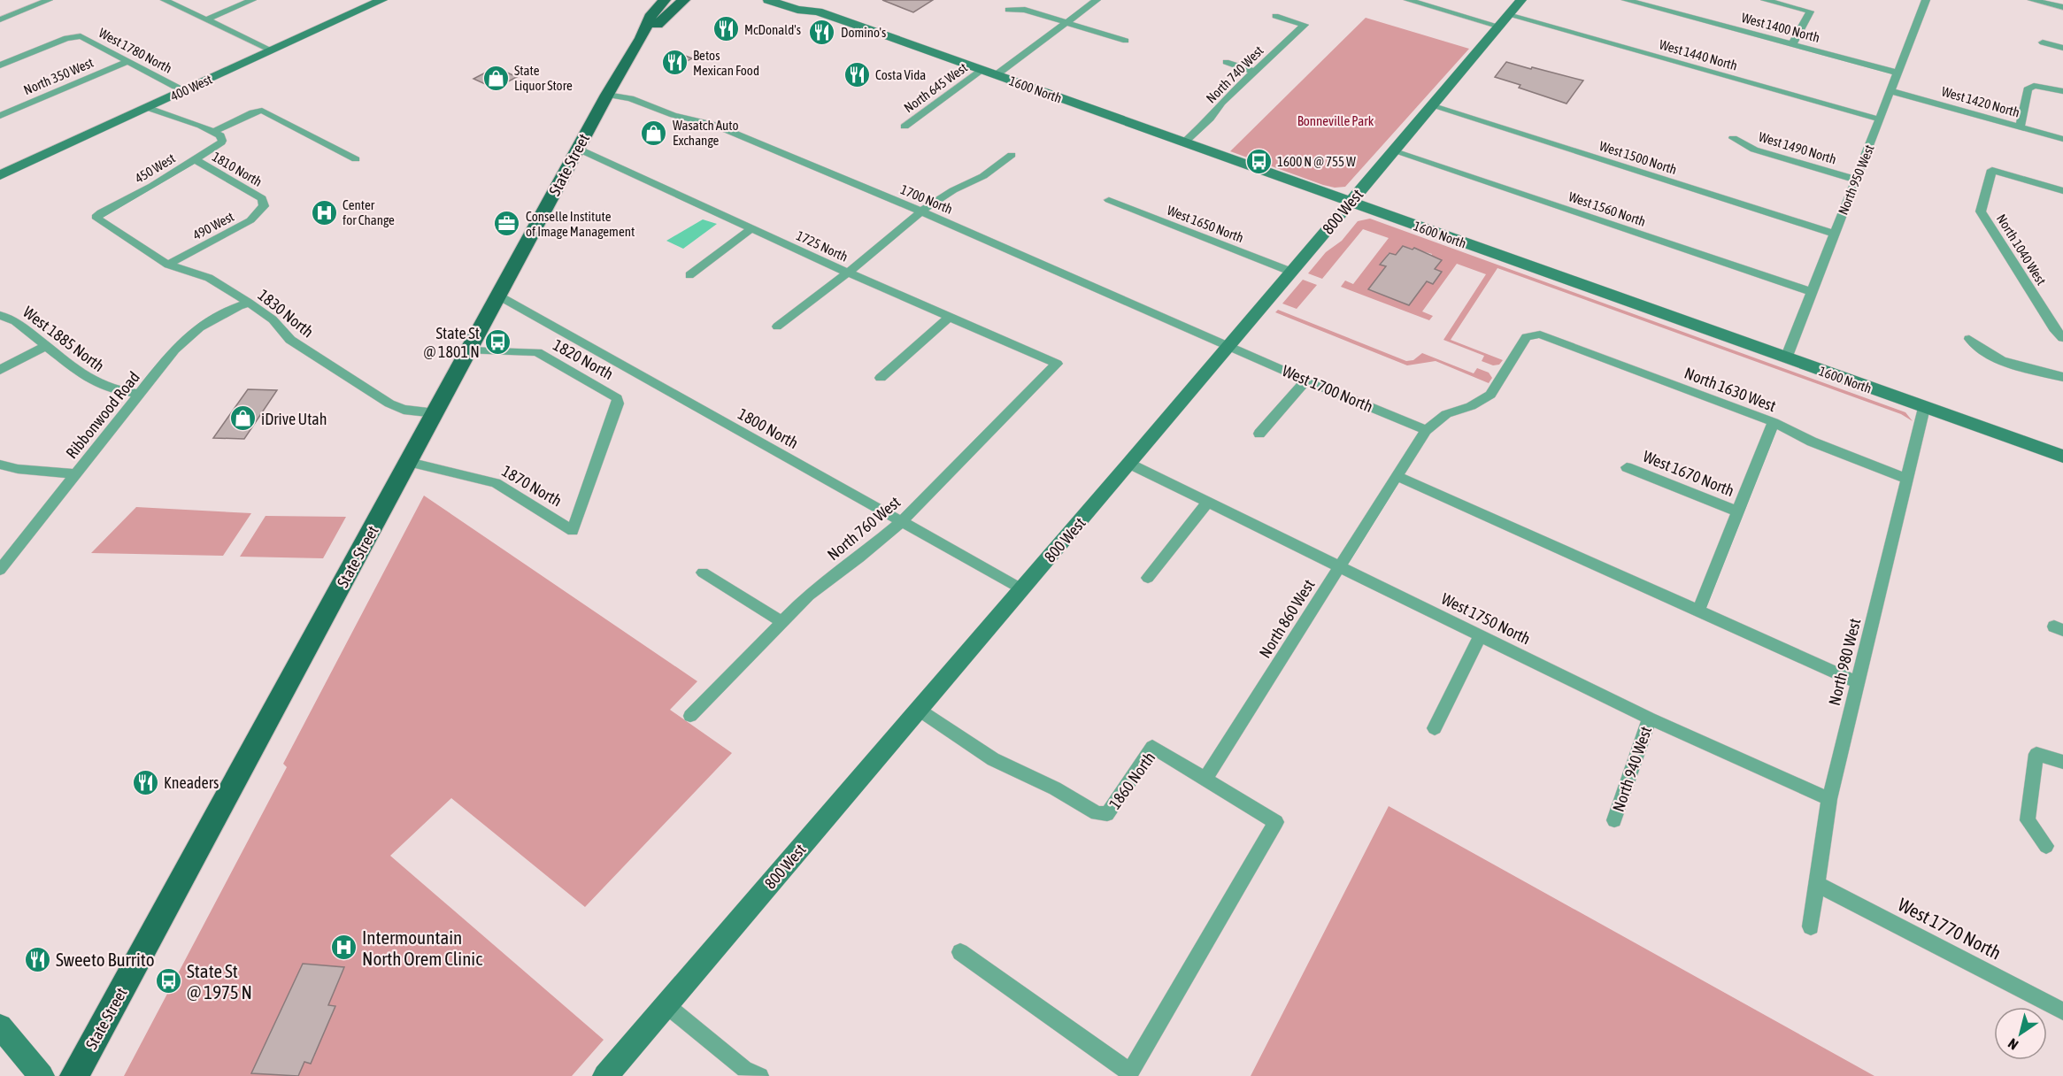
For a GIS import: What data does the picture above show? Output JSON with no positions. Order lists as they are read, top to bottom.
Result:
{
  "streets": {
    "main road": ["State Street"],
    "street": [
      "West 1400 North",
      "West 1780 North",
      "West 1440 North",
      "North 740 West",
      "North 350 West",
      "400 West",
      "North 645 West",
      "1600 North",
      "West 1420 North",
      "West 1490 North",
      "West 1500 North",
      "450 West",
      "1810 North",
      "North 950 West",
      "1700 North",
      "West 1560 North",
      "800 West",
      "West 1650 North",
      "490 West",
      "1725 North",
      "North 1040 West",
      "1830 North",
      "West 1885 North",
      "1820 North",
      "West 1700 North",
      "North 1630 West",
      "Ribbonwood Road",
      "1800 North",
      "West 1670 North",
      "1870 North",
      "North 760 West",
      "North 860 West",
      "West 1750 North",
      "North 980 West",
      "North 940 West",
      "1860 North",
      "West 1770 North"
    ]
  },
  "crossings": [
    ["West 1400 North", "North 950 West"],
    ["West 1780 North", "North 350 West"],
    ["West 1780 North", "400 West"],
    ["West 1440 North", "North 950 West"],
    ["West 1440 North", "800 West"],
    ["North 740 West", "1600 North"],
    ["North 645 West", "1600 North"],
    ["1600 North", "North 950 West"],
    ["1600 North", "800 West"],
    ["1600 North", "North 980 West"],
    ["West 1420 North", "North 950 West"],
    ["West 1490 North", "North 950 West"],
    ["West 1500 North", "North 950 West"],
    ["West 1500 North", "800 West"],
    ["State Street", "1700 North"],
    ["State Street", "1725 North"],
    ["State Street", "1830 North"],
    ["State Street", "1820 North"],
    ["State Street", "1800 North"],
    ["State Street", "1870 North"],
    ["450 West", "1810 North"],
    ["450 West", "1830 North"],
    ["1810 North", "490 West"],
    ["North 950 West", "West 1560 North"],
    ["1700 North", "800 West"],
    ["1700 North", "West 1700 North"],
    ["West 1560 North", "800 West"],
    ["800 West", "West 1650 North"],
    ["800 West", "West 1700 North"],
    ["800 West", "1800 North"],
    ["800 West", "West 1750 North"],
    ["800 West", "1860 North"],
    ["490 West", "1830 North"],
    ["1725 North", "North 760 West"],
    ["1830 North", "Ribbonwood Road"],
    ["West 1885 North", "Ribbonwood Road"],
    ["1820 North", "1870 North"],
    ["West 1700 North", "North 1630 West"],
    ["West 1700 North", "North 860 West"],
    ["North 1630 West", "North 860 West"],
    ["North 1630 West", "North 980 West"],
    ["1800 North", "North 760 West"],
    ["North 860 West", "West 1750 North"],
    ["North 860 West", "1860 North"],
    ["West 1750 North", "North 980 West"],
    ["West 1750 North", "North 940 West"],
    ["North 980 West", "West 1770 North"]
  ],
  "parks": ["Bonneville Park"],
  "places": {
    "restaurant": [
      "McDonald's",
      "Domino's",
      "Betos Mexican Food",
      "Costa Vida",
      "Kneaders",
      "Sweeto Burrito"
    ],
    "shop": ["State Liquor Store", "Wasatch Auto Exchange", "iDrive Utah"],
    "bus stop": ["1600 N @ 755 W", "State St @ 1801 N", "State St @ 1975 N"],
    "hospital": ["Center for Change", "Intermountain North Orem Clinic"],
    "office": ["Conselle Institute of Image Management"]
  },
  "north": "bottom left"
}
